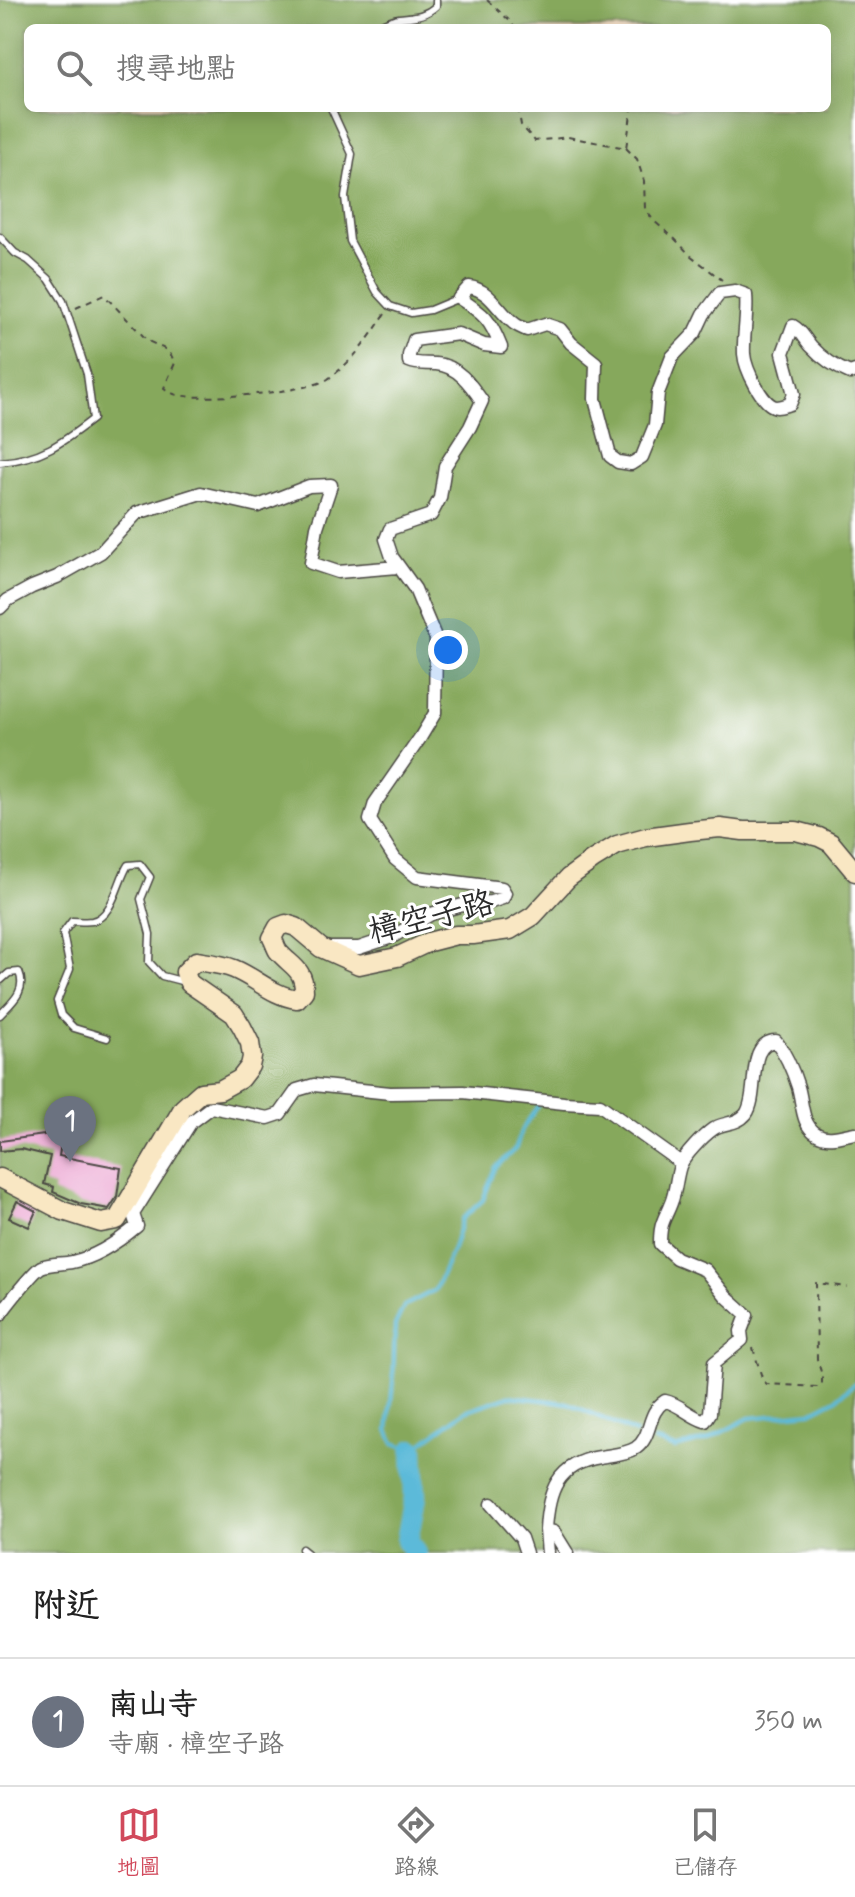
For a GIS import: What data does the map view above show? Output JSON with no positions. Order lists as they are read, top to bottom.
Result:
{
  "streets": {
    "street": ["樟空子路"]
  },
  "page": {
    "search": "搜尋地點",
    "pins": "1",
    "heading": "附近",
    "list": [
      {
        "mark": "1",
        "name": "南山寺",
        "note": "寺廟 · 樟空子路",
        "value": "350 m"
      }
    ],
    "nav": ["地圖", "路線", "已儲存"]
  }
}
